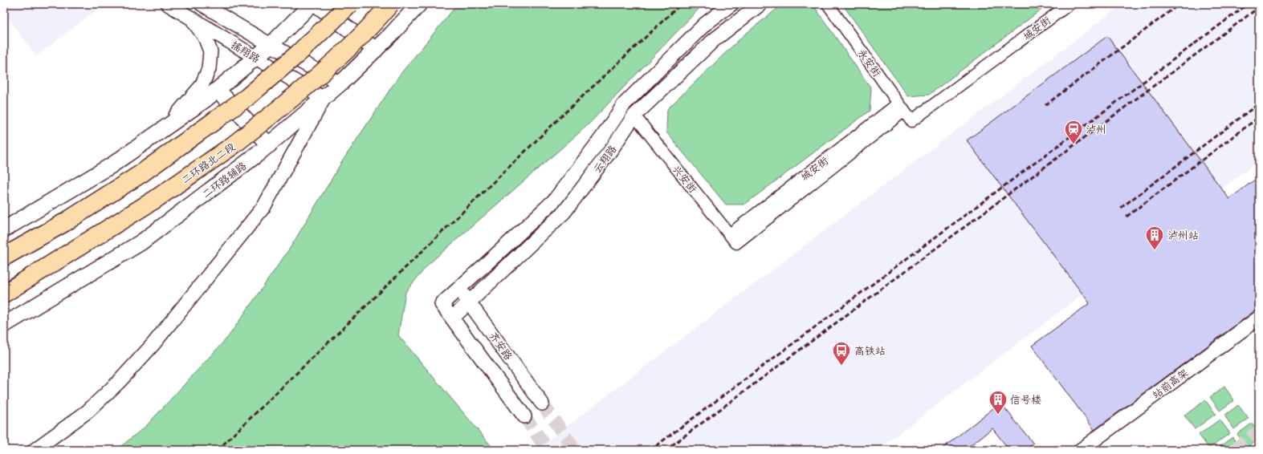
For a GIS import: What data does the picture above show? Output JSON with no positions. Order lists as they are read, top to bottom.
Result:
{
  "streets": {
    "highway": ["二环路北二段"],
    "main road": ["二环路辅路"],
    "street": [
      "城安街",
      "摇翔路",
      "永安街",
      "云翔路",
      "兴安街",
      "齐安路",
      "站前高架"
    ]
  },
  "crossings": [
    ["城安街", "永安街"],
    ["城安街", "兴安街"],
    ["摇翔路", "二环路辅路"],
    ["云翔路", "兴安街"],
    ["云翔路", "齐安路"]
  ],
  "places": {
    "station": ["泸州"],
    "building": ["泸州站", "信号楼"],
    "bus stop": ["高铁站"]
  }
}
